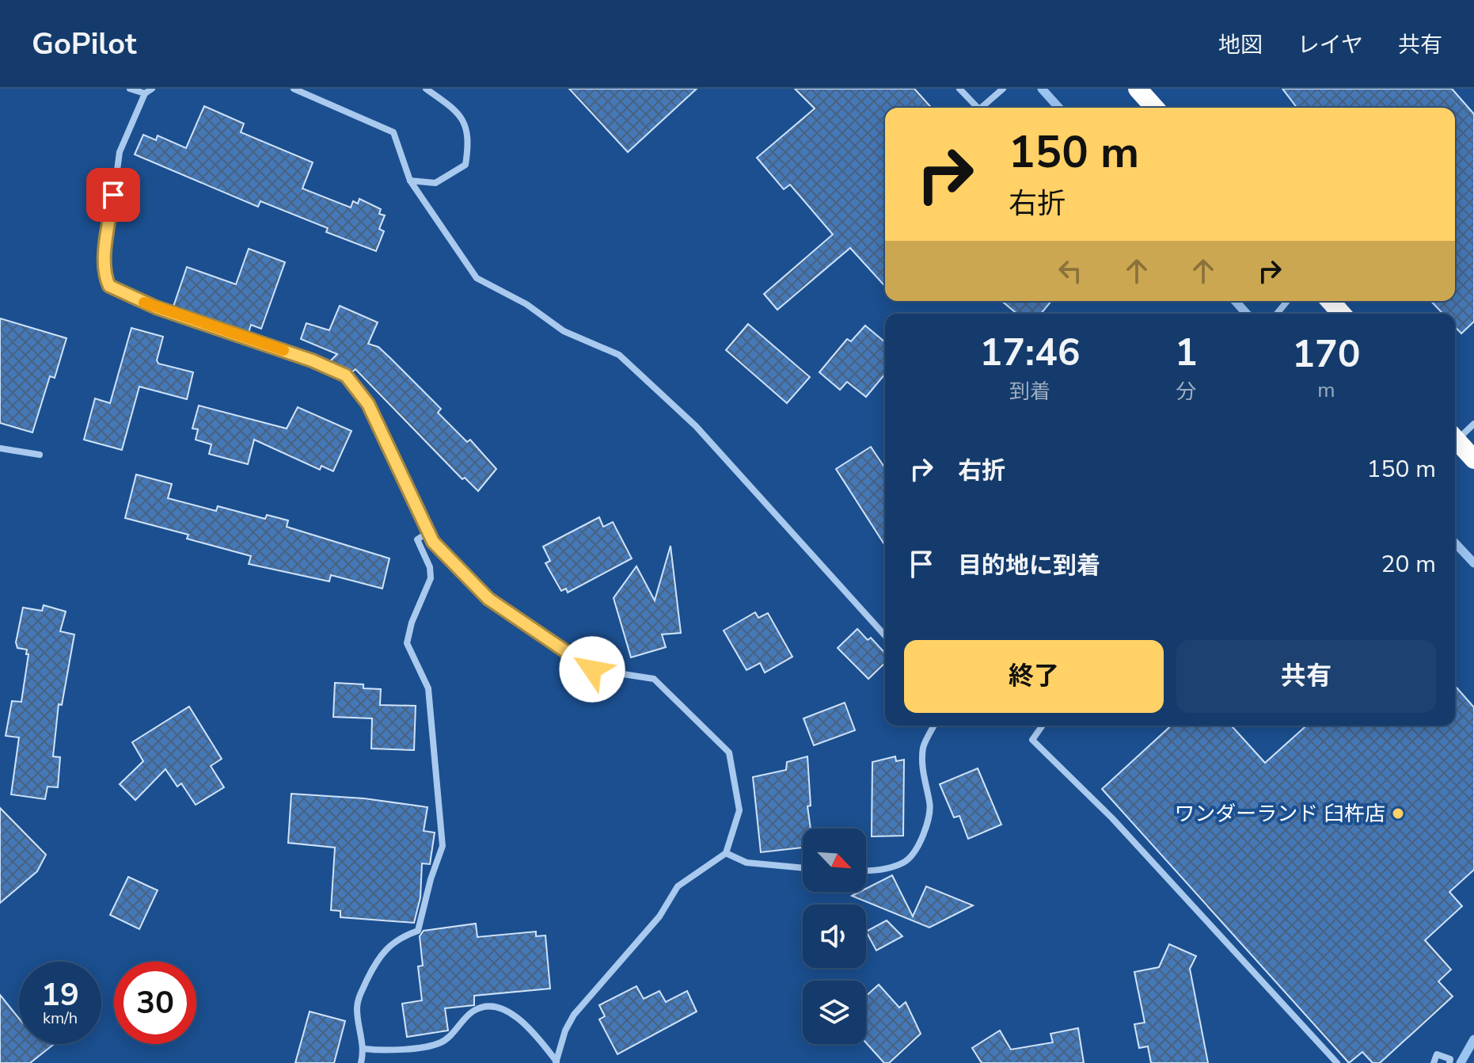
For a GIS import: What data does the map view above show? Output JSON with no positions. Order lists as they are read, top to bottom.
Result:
{
  "places": ["ワンダーランド 臼杵店"],
  "north": "bottom right",
  "page": {
    "header": "GoPilot",
    "nav": ["地図", "レイヤ", "共有"],
    "turn": ["150 m", "右折"],
    "eta": [
      "17:46",
      "到着",
      "1",
      "分",
      "170",
      "m"
    ],
    "list": [
      {
        "name": "右折",
        "value": "150 m"
      },
      {
        "name": "目的地に到着",
        "value": "20 m"
      }
    ],
    "buttons": ["終了", "共有"],
    "speed": "19 km/h",
    "limit": "30"
  }
}
